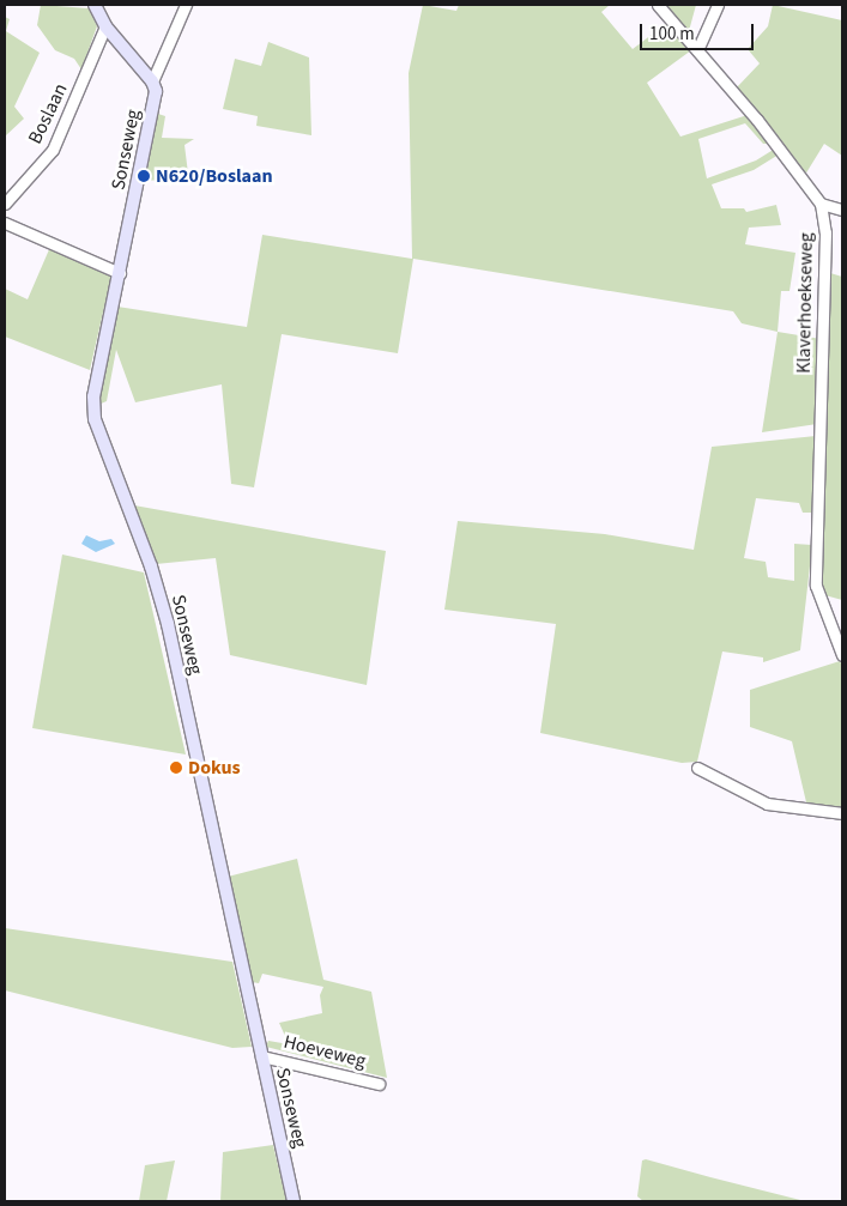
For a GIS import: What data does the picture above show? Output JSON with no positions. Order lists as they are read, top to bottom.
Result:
{
  "streets": {
    "main road": ["Sonseweg"],
    "street": ["Boslaan", "Klaverhoekseweg", "Hoeveweg"]
  },
  "crossings": [
    ["Sonseweg", "Hoeveweg"]
  ],
  "places": ["N620/Boslaan", "Dokus"],
  "scale_bar": "100 m"
}
